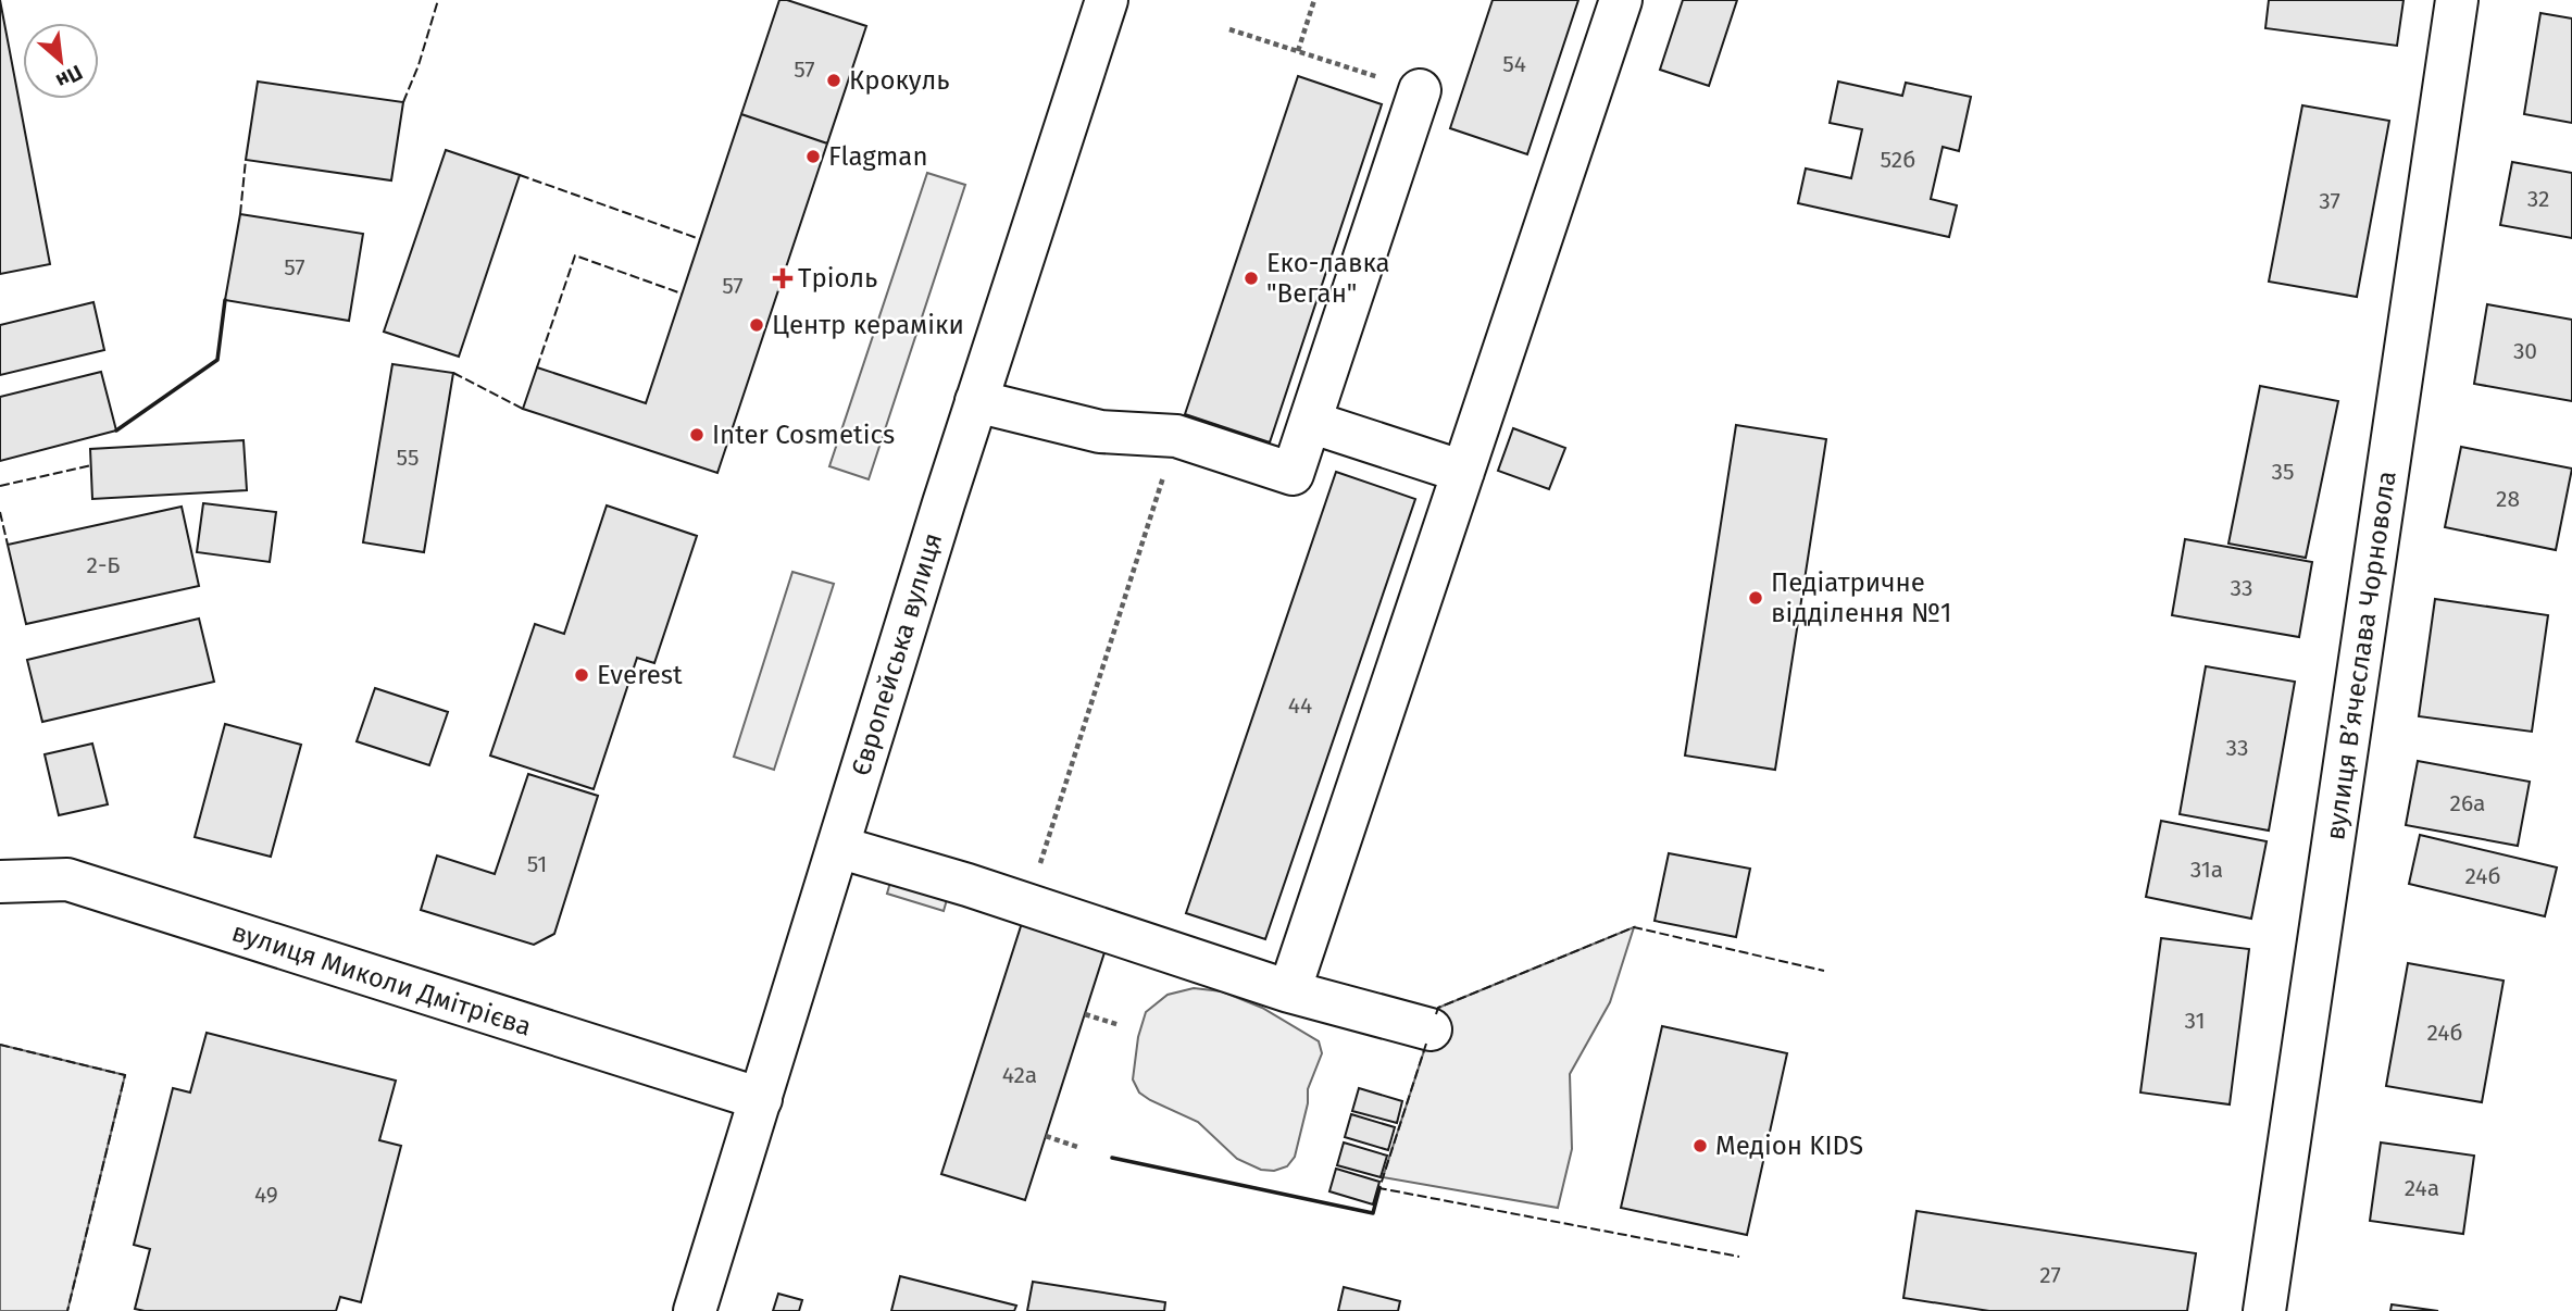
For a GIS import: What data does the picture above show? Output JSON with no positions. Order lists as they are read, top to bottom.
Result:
{
  "streets": {
    "street": ["Європейська вулиця", "вулиця Вʼячеслава Чорновола", "вулиця Миколи Дмітрієва"]
  },
  "crossings": [
    ["Європейська вулиця", "вулиця Миколи Дмітрієва"]
  ],
  "places": {
    "other": [
      "Крокуль",
      "Flagman",
      "Еко-лавка \"Веган\"",
      "Центр кераміки",
      "Inter Cosmetics",
      "Педіатричне відділення №1",
      "Everest",
      "Медіон KIDS"
    ],
    "health": ["Тріоль"]
  },
  "house_numbers": [
    "54",
    "57",
    "52б",
    "32",
    "37",
    "57",
    "57",
    "30",
    "55",
    "35",
    "28",
    "2-Б",
    "33",
    "44",
    "33",
    "26а",
    "51",
    "31а",
    "24б",
    "31",
    "24б",
    "42а",
    "24а",
    "49",
    "27"
  ],
  "north": "bottom right"
}
